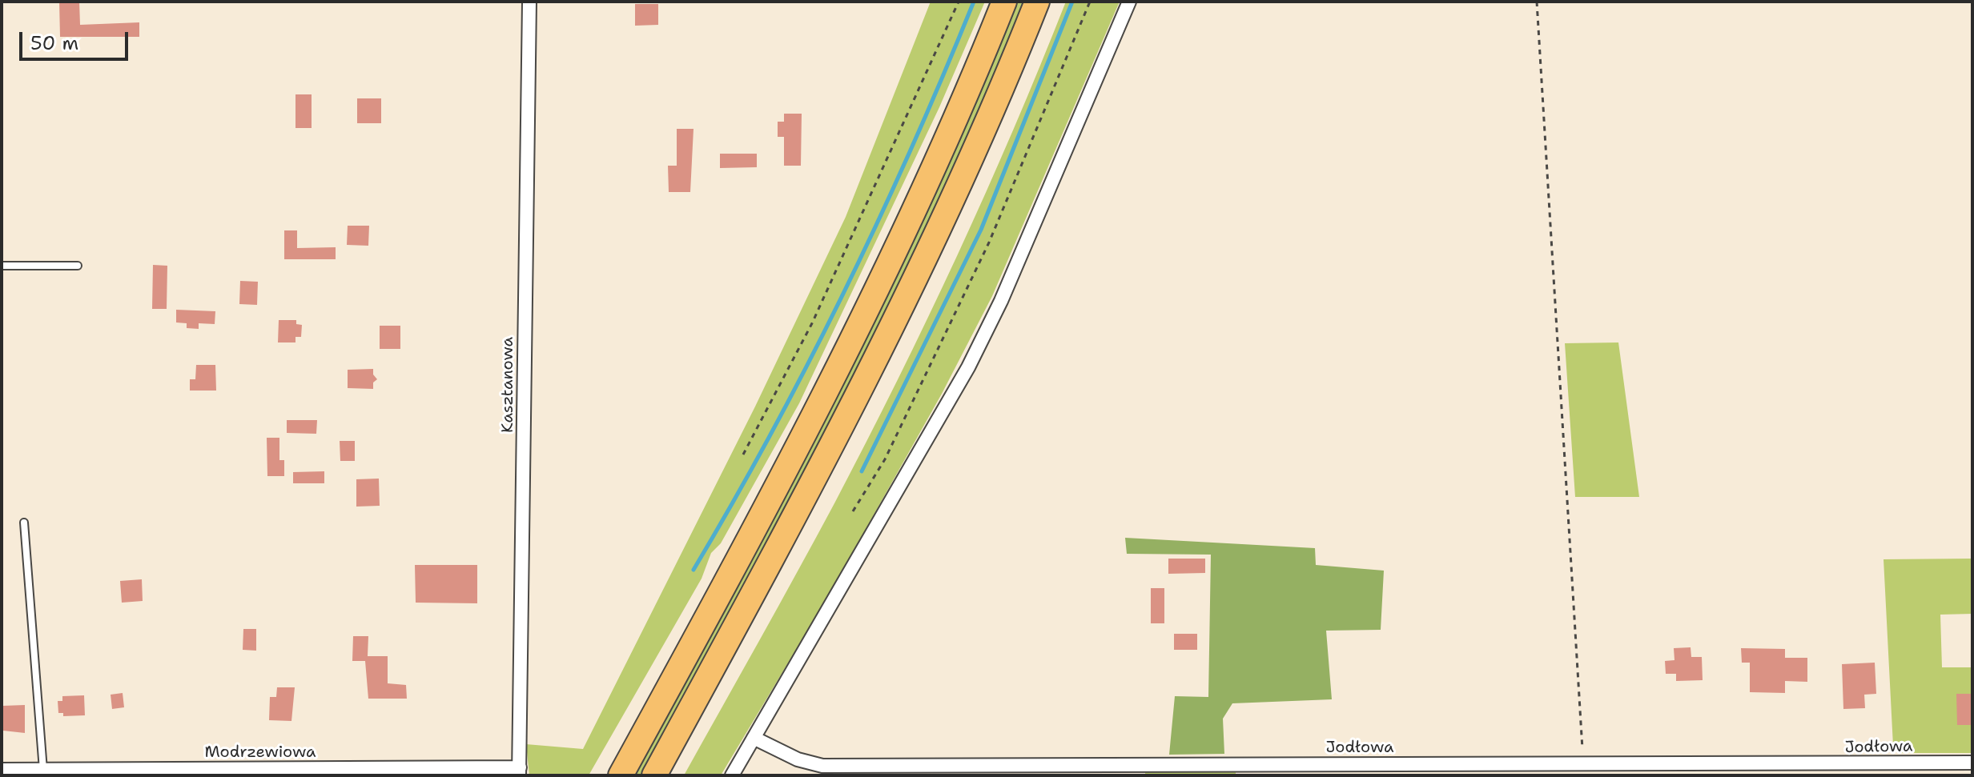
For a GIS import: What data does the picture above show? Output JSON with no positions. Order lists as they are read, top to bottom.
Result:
{
  "streets": {
    "street": ["Kasztanowa", "Jodłowa", "Modrzewiowa"]
  },
  "crossings": [
    ["Kasztanowa", "Modrzewiowa"]
  ],
  "scale_bar": "50 m"
}
